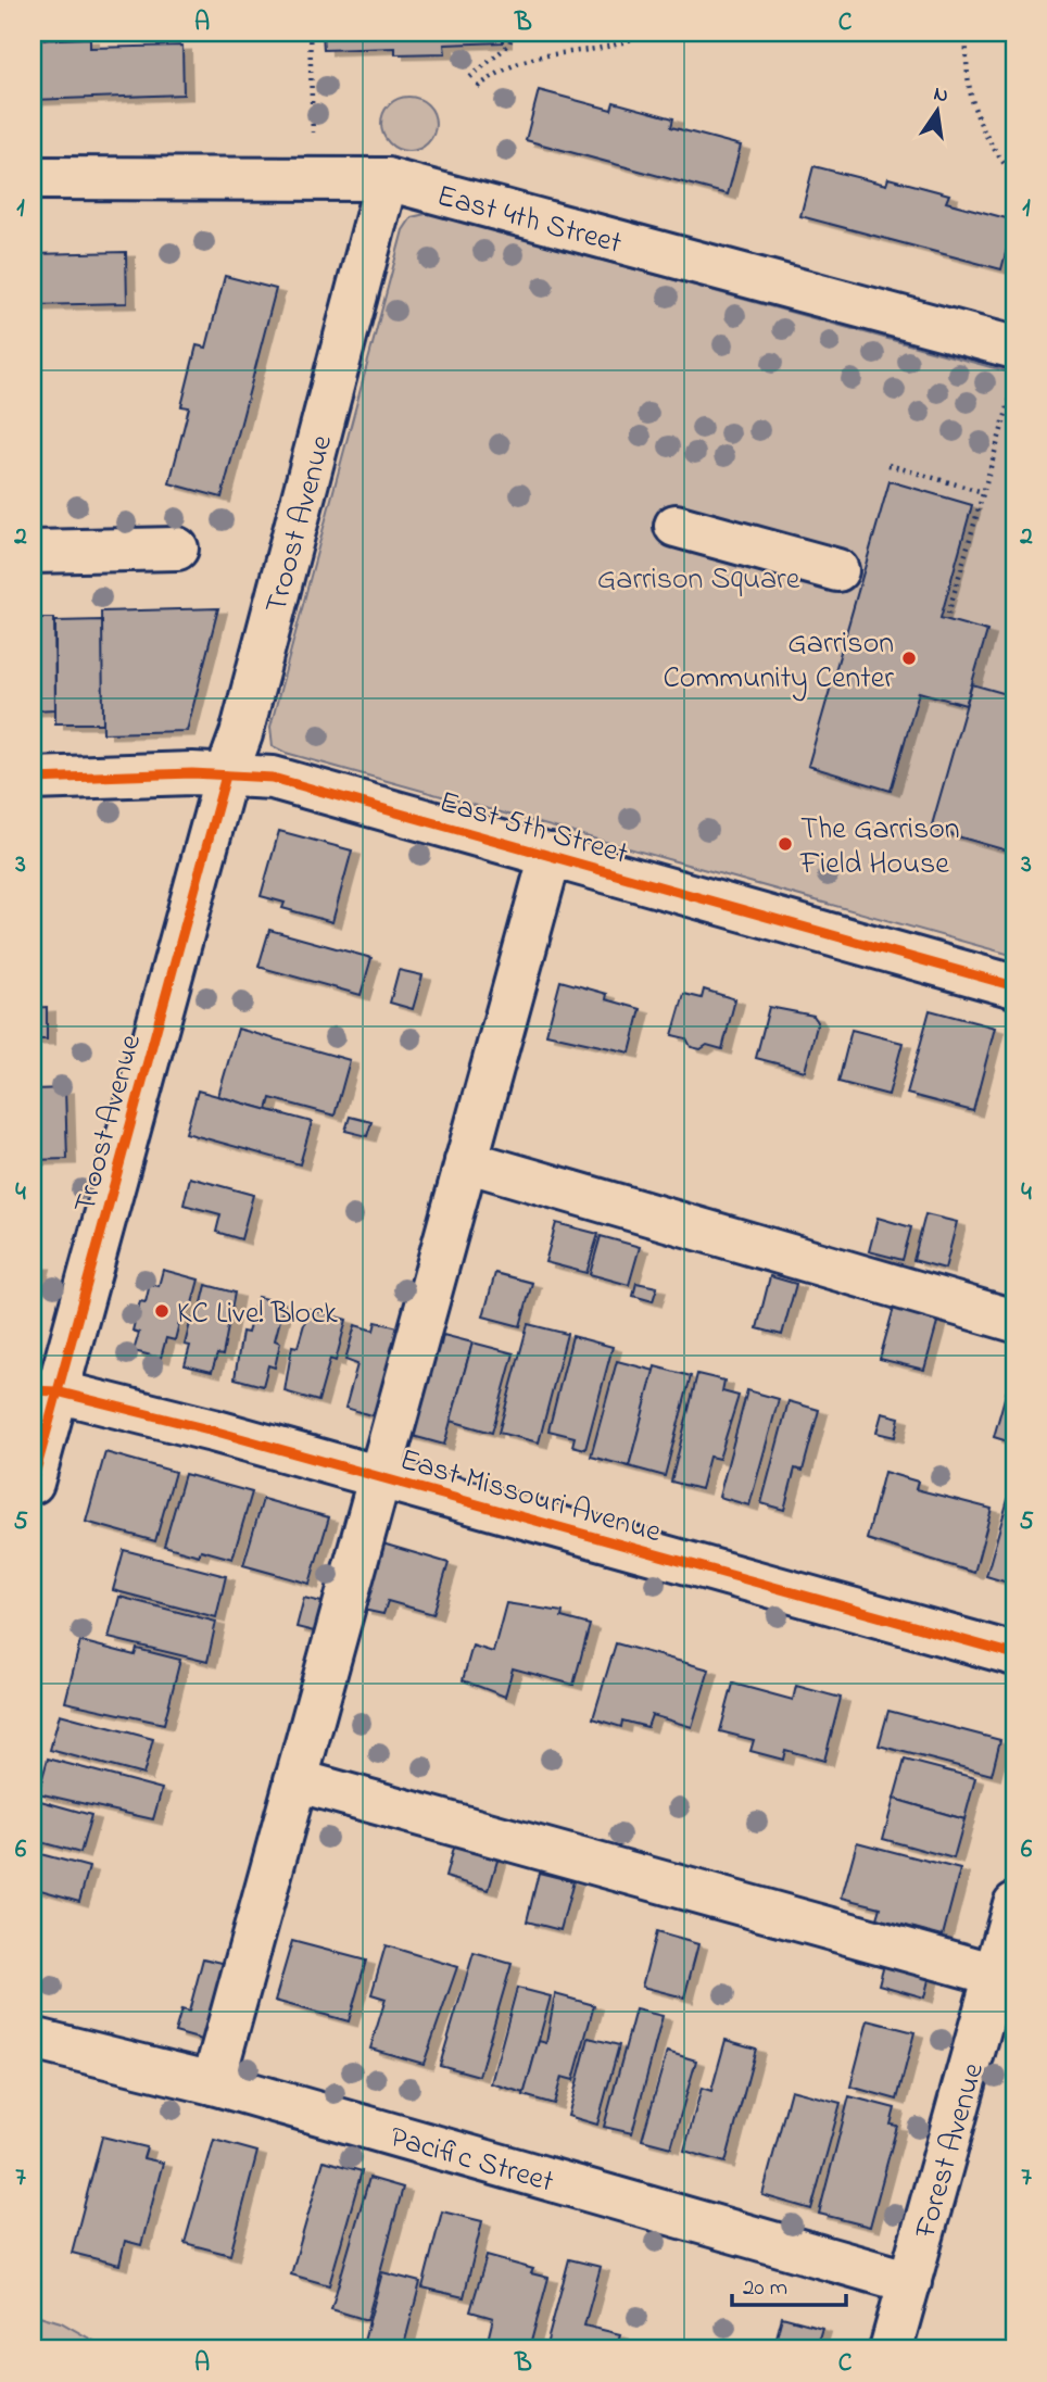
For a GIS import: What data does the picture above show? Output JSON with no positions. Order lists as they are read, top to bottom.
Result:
{
  "streets": {
    "street": [
      "East 4th Street",
      "Troost Avenue",
      "East 5th Street",
      "East Missouri Avenue",
      "Forest Avenue",
      "Pacific Street"
    ]
  },
  "crossings": [
    ["East 4th Street", "Troost Avenue"],
    ["Troost Avenue", "East 5th Street"],
    ["Troost Avenue", "East Missouri Avenue"],
    ["Forest Avenue", "Pacific Street"]
  ],
  "parks": ["Garrison Square"],
  "places": ["Garrison Community Center", "The Garrison Field House", "KC Live! Block"],
  "scale_bar": "20 m",
  "north": "top",
  "grid": {
    "columns": ["A", "B", "C"],
    "rows": [
      "1",
      "2",
      "3",
      "4",
      "5",
      "6",
      "7"
    ]
  }
}
